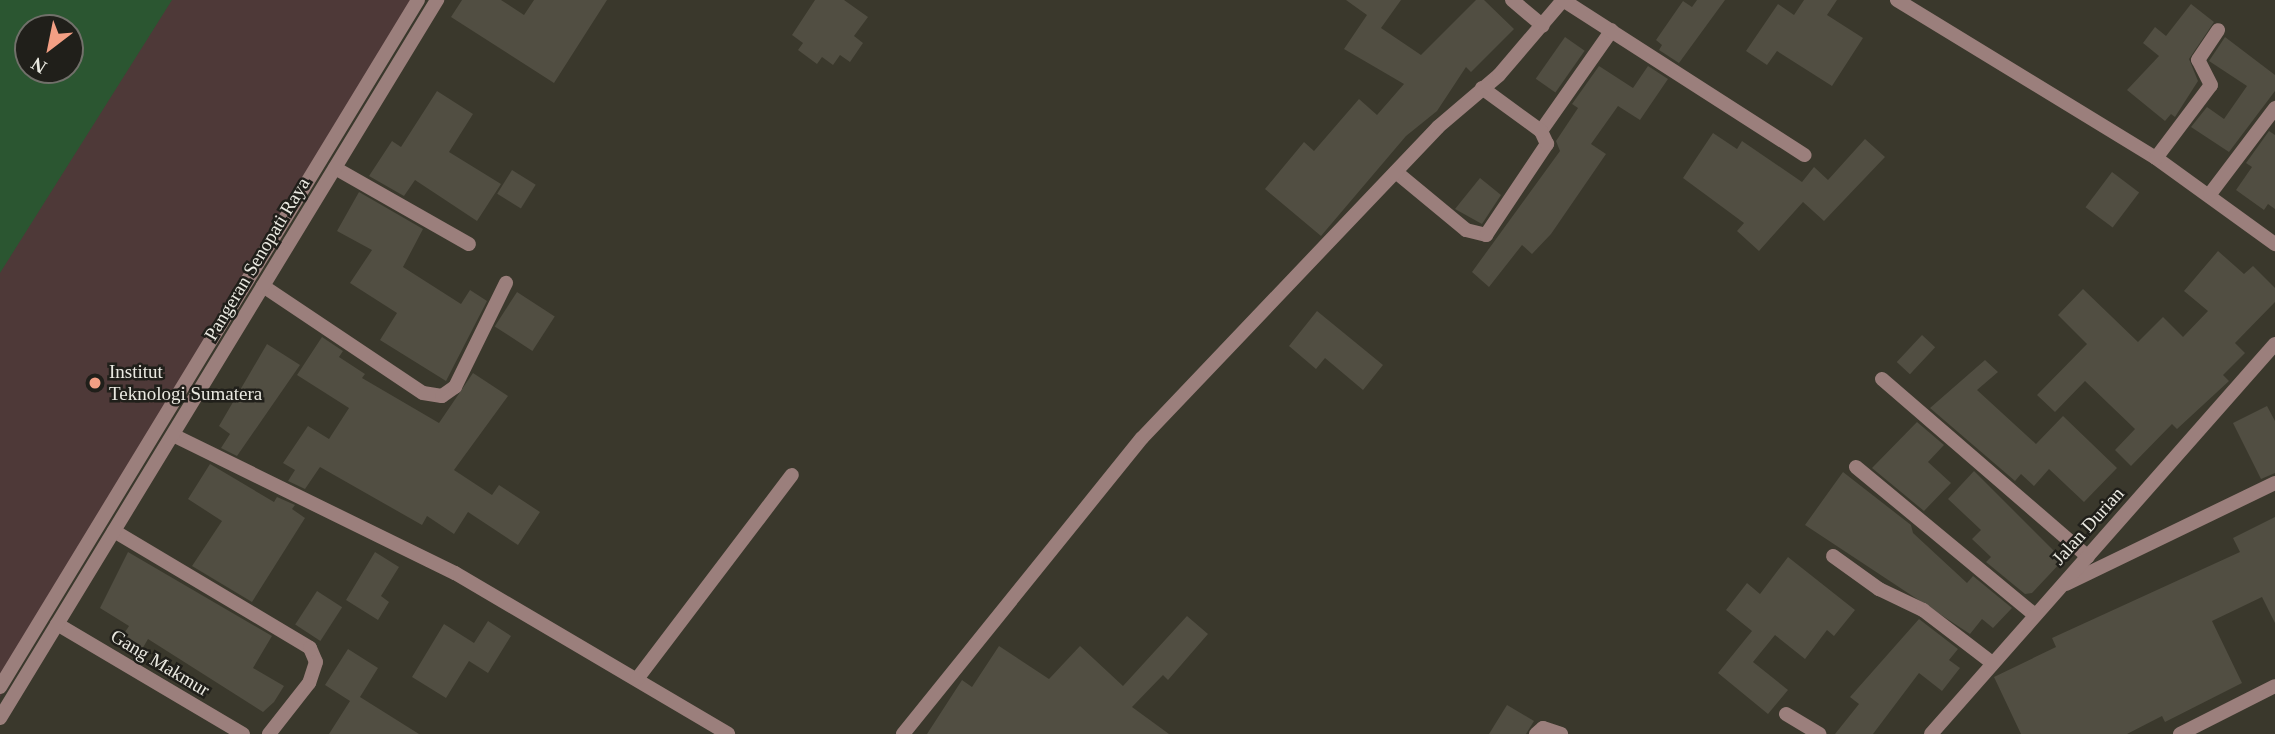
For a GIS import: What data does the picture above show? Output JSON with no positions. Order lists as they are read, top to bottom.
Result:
{
  "streets": {
    "street": ["Pangeran Senopati Raya", "Jalan Durian", "Gang Makmur"]
  },
  "crossings": [
    ["Pangeran Senopati Raya", "Gang Makmur"]
  ],
  "places": ["Institut Teknologi Sumatera"],
  "north": "bottom left"
}
